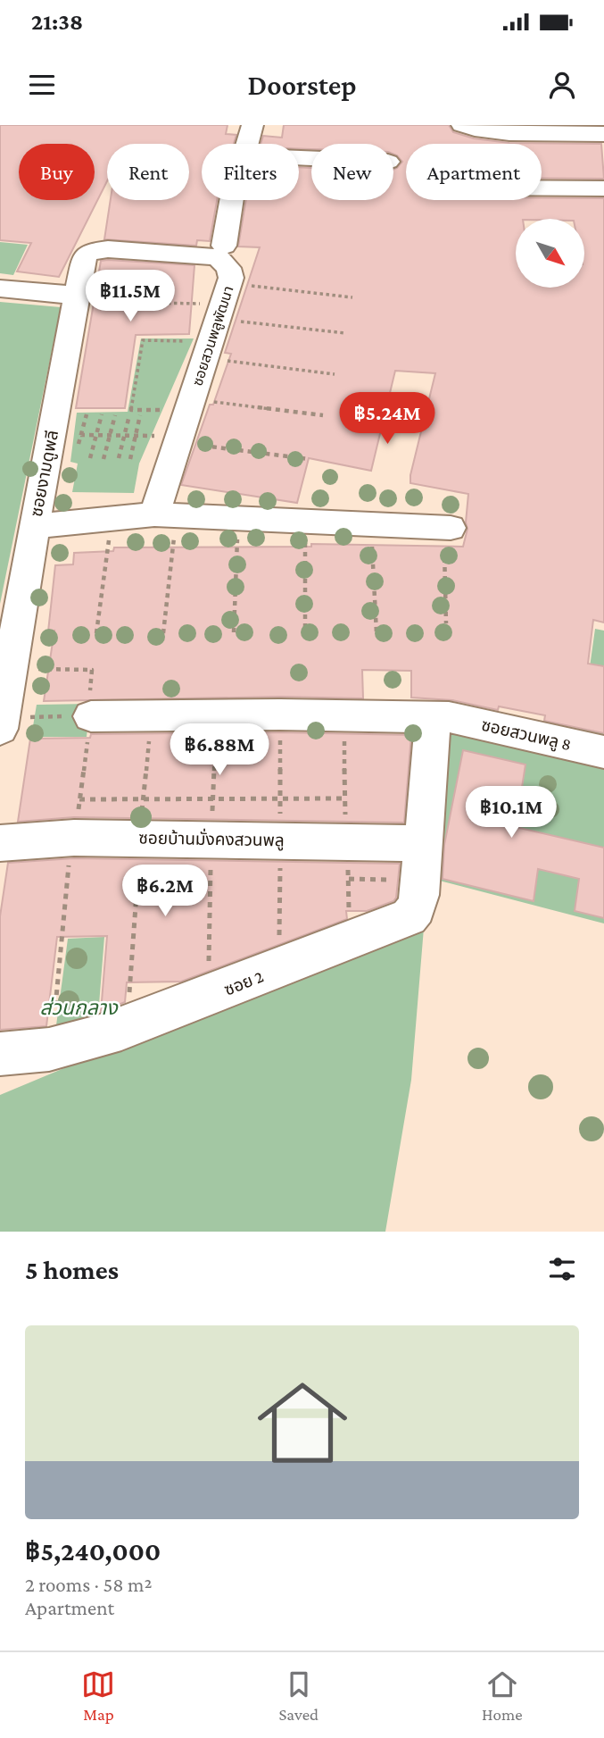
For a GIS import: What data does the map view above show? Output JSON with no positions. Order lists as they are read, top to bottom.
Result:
{
  "streets": {
    "street": [
      "ซอยสวนพลูพัฒนา",
      "ซอยงามดูพลี",
      "ซอยสวนพลู 8",
      "ซอยบ้านมั่งคงสวนพลู",
      "ซอย 2"
    ]
  },
  "crossings": [
    ["ซอยสวนพลูพัฒนา", "ซอยงามดูพลี"],
    ["ซอยบ้านมั่งคงสวนพลู", "ซอย 2"]
  ],
  "parks": ["ส่วนกลาง"],
  "north": "bottom right",
  "page": {
    "status": "21:38",
    "header": "Doorstep",
    "chip": [
      "Buy",
      "Rent",
      "Filters",
      "New",
      "Apartment"
    ],
    "price": [
      "฿11.5M",
      "฿5.24M",
      "฿6.88M",
      "฿10.1M",
      "฿6.2M"
    ],
    "heading": "5 homes",
    "list": [
      {
        "name": "฿5,240,000",
        "note": "2 rooms · 58 m² · Apartment"
      }
    ],
    "tabs": ["Map", "Saved", "Home"]
  }
}
